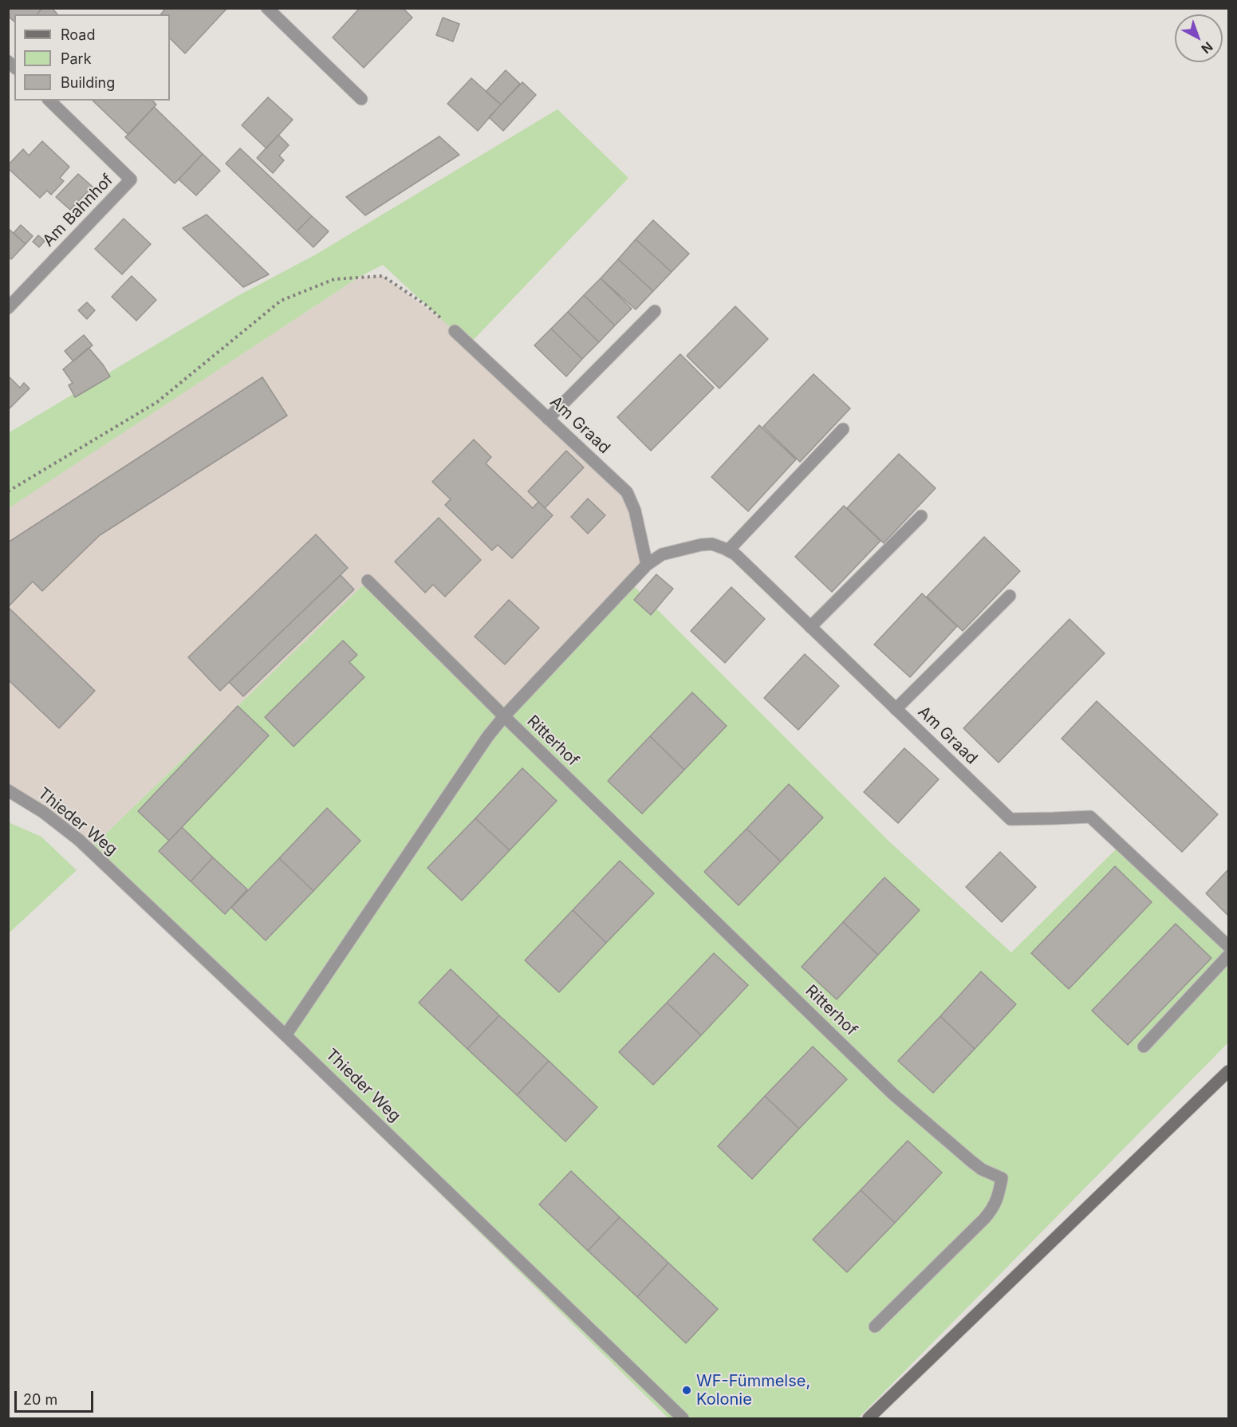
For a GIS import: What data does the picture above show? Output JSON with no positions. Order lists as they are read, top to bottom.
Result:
{
  "streets": {
    "street": [
      "Am Bahnhof",
      "Am Graad",
      "Ritterhof",
      "Thieder Weg"
    ]
  },
  "crossings": [
    ["Am Graad", "Ritterhof"],
    ["Ritterhof", "Thieder Weg"]
  ],
  "places": ["WF-Fümmelse, Kolonie"],
  "legend": ["Road", "Park", "Building"],
  "scale_bar": "20 m",
  "north": "bottom right"
}
